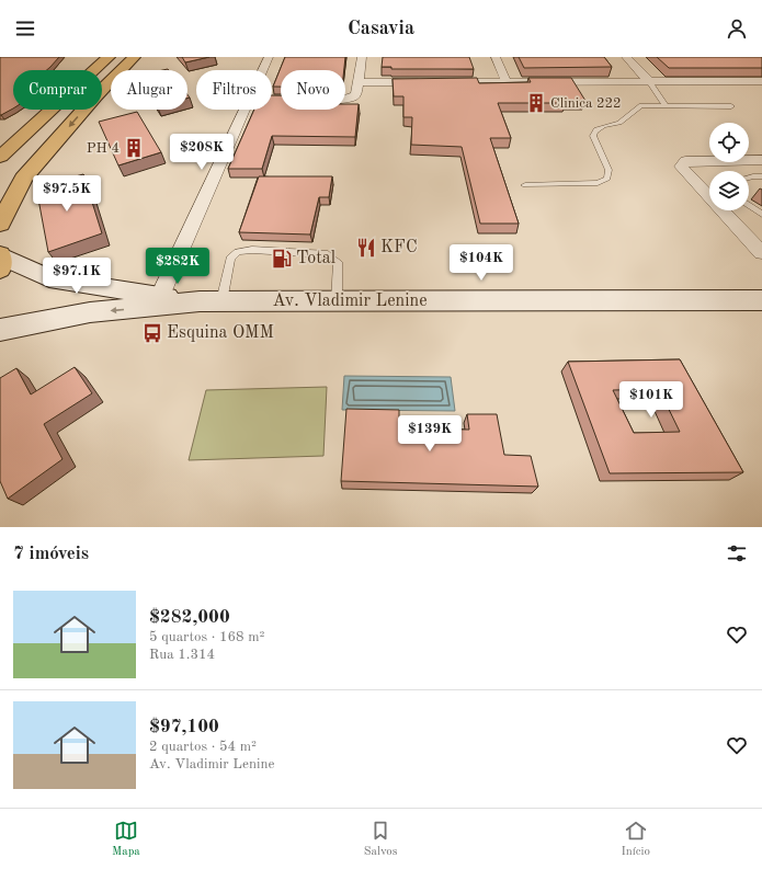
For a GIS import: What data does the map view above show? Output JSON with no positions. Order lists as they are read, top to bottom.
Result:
{
  "streets": {
    "main road": ["Av. Vladimir Lenine"]
  },
  "places": {
    "building": ["Clinica 222", "PH 4"],
    "restaurant": ["KFC"],
    "fuel station": ["Total"],
    "bus stop": ["Esquina OMM"]
  },
  "page": {
    "header": "Casavia",
    "chip": [
      "Comprar",
      "Alugar",
      "Filtros",
      "Novo"
    ],
    "price": [
      "$208K",
      "$97.5K",
      "$104K",
      "$282K",
      "$97.1K",
      "$101K",
      "$139K"
    ],
    "heading": "7 imóveis",
    "list": [
      {
        "name": "$282,000",
        "note": "5 quartos · 168 m² · Rua 1.314"
      },
      {
        "name": "$97,100",
        "note": "2 quartos · 54 m² · Av. Vladimir Lenine"
      }
    ],
    "tabs": ["Mapa", "Salvos", "Início"]
  }
}
